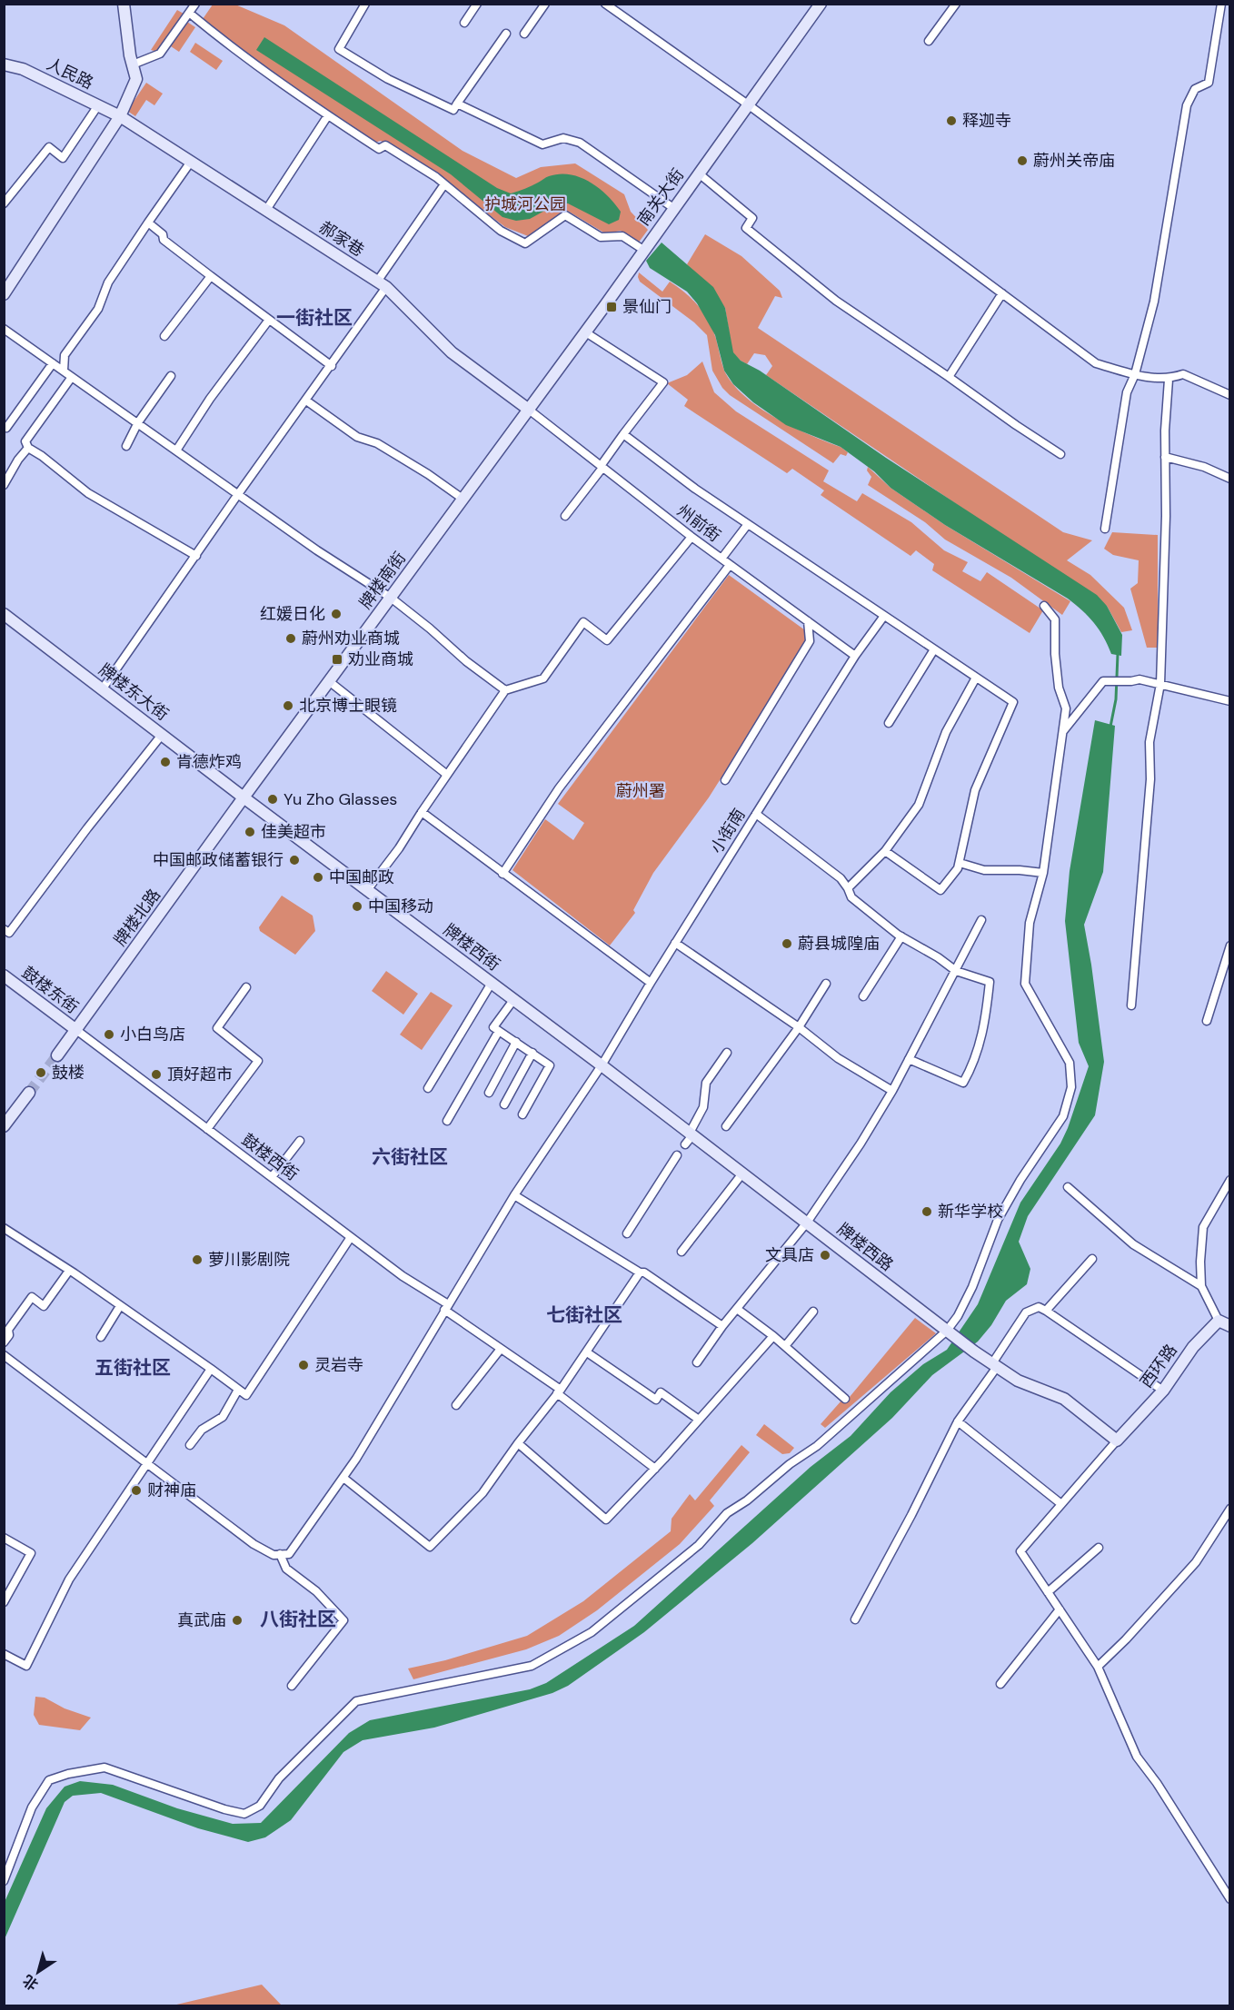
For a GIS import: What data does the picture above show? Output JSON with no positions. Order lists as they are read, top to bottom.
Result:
{
  "streets": {
    "main road": [
      "人民路",
      "南关大街",
      "郝家巷",
      "牌楼南街",
      "牌楼东大街",
      "牌楼北路",
      "牌楼西街",
      "鼓楼东街",
      "牌楼西路",
      "西环路"
    ],
    "street": ["州前街", "小街南", "鼓楼西街"]
  },
  "crossings": [
    ["人民路", "郝家巷"],
    ["南关大街", "郝家巷"],
    ["南关大街", "州前街"],
    ["南关大街", "牌楼南街"],
    ["郝家巷", "州前街"],
    ["郝家巷", "牌楼南街"],
    ["州前街", "牌楼南街"],
    ["州前街", "小街南"],
    ["牌楼南街", "牌楼东大街"],
    ["牌楼南街", "牌楼北路"],
    ["牌楼南街", "牌楼西街"],
    ["牌楼东大街", "牌楼北路"],
    ["牌楼东大街", "牌楼西街"],
    ["小街南", "牌楼西街"],
    ["小街南", "鼓楼西街"],
    ["小街南", "牌楼西路"],
    ["牌楼北路", "牌楼西街"],
    ["牌楼北路", "鼓楼东街"],
    ["牌楼北路", "鼓楼西街"],
    ["牌楼西街", "牌楼西路"],
    ["鼓楼东街", "鼓楼西街"],
    ["牌楼西路", "西环路"]
  ],
  "districts": [
    "一街社区",
    "六街社区",
    "七街社区",
    "五街社区",
    "八街社区"
  ],
  "parks": ["护城河公园", "蔚州署"],
  "places": {
    "other": [
      "释迦寺",
      "蔚州关帝庙",
      "红媛日化",
      "蔚州劝业商城",
      "北京博士眼镜",
      "肯德炸鸡",
      "Yu Zho Glasses",
      "佳美超市",
      "中国邮政储蓄银行",
      "中国邮政",
      "中国移动",
      "蔚县城隍庙",
      "小白鸟店",
      "鼓楼",
      "頂好超市",
      "新华学校",
      "文具店",
      "萝川影剧院",
      "灵岩寺",
      "财神庙",
      "真武庙"
    ],
    "transit": ["景仙门", "劝业商城"]
  },
  "north": "bottom left"
}
